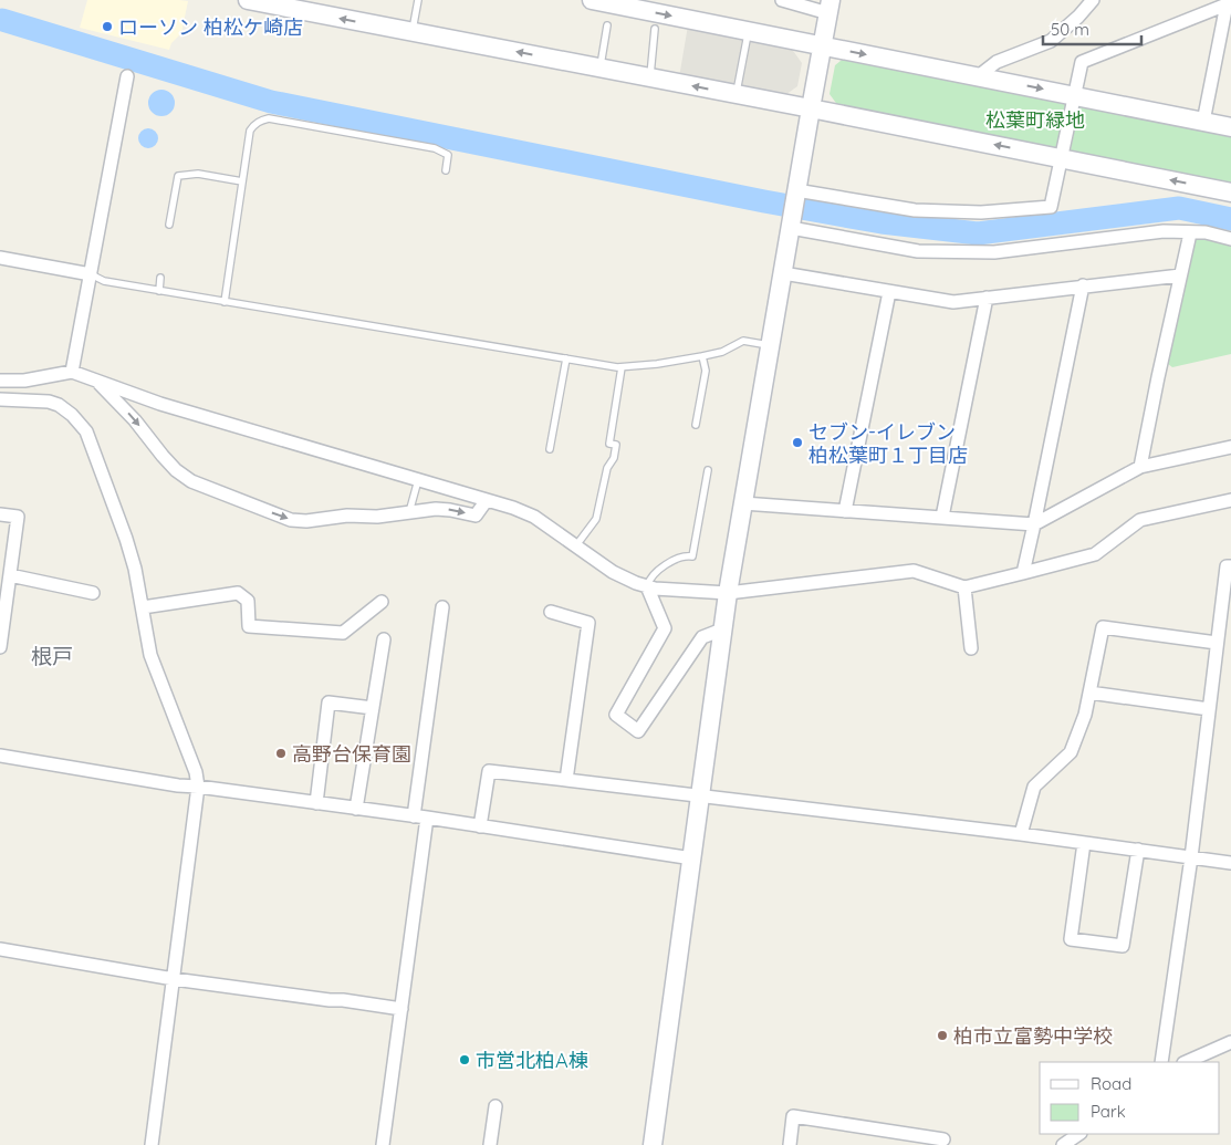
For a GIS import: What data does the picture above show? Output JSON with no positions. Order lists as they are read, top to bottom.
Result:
{
  "districts": ["根戸"],
  "parks": ["松葉町緑地"],
  "places": [
    "ローソン 柏松ケ崎店",
    "セブン-イレブン 柏松葉町１丁目店",
    "高野台保育園",
    "柏市立富勢中学校",
    "市営北柏A棟"
  ],
  "legend": ["Road", "Park"],
  "scale_bar": "50 m"
}
